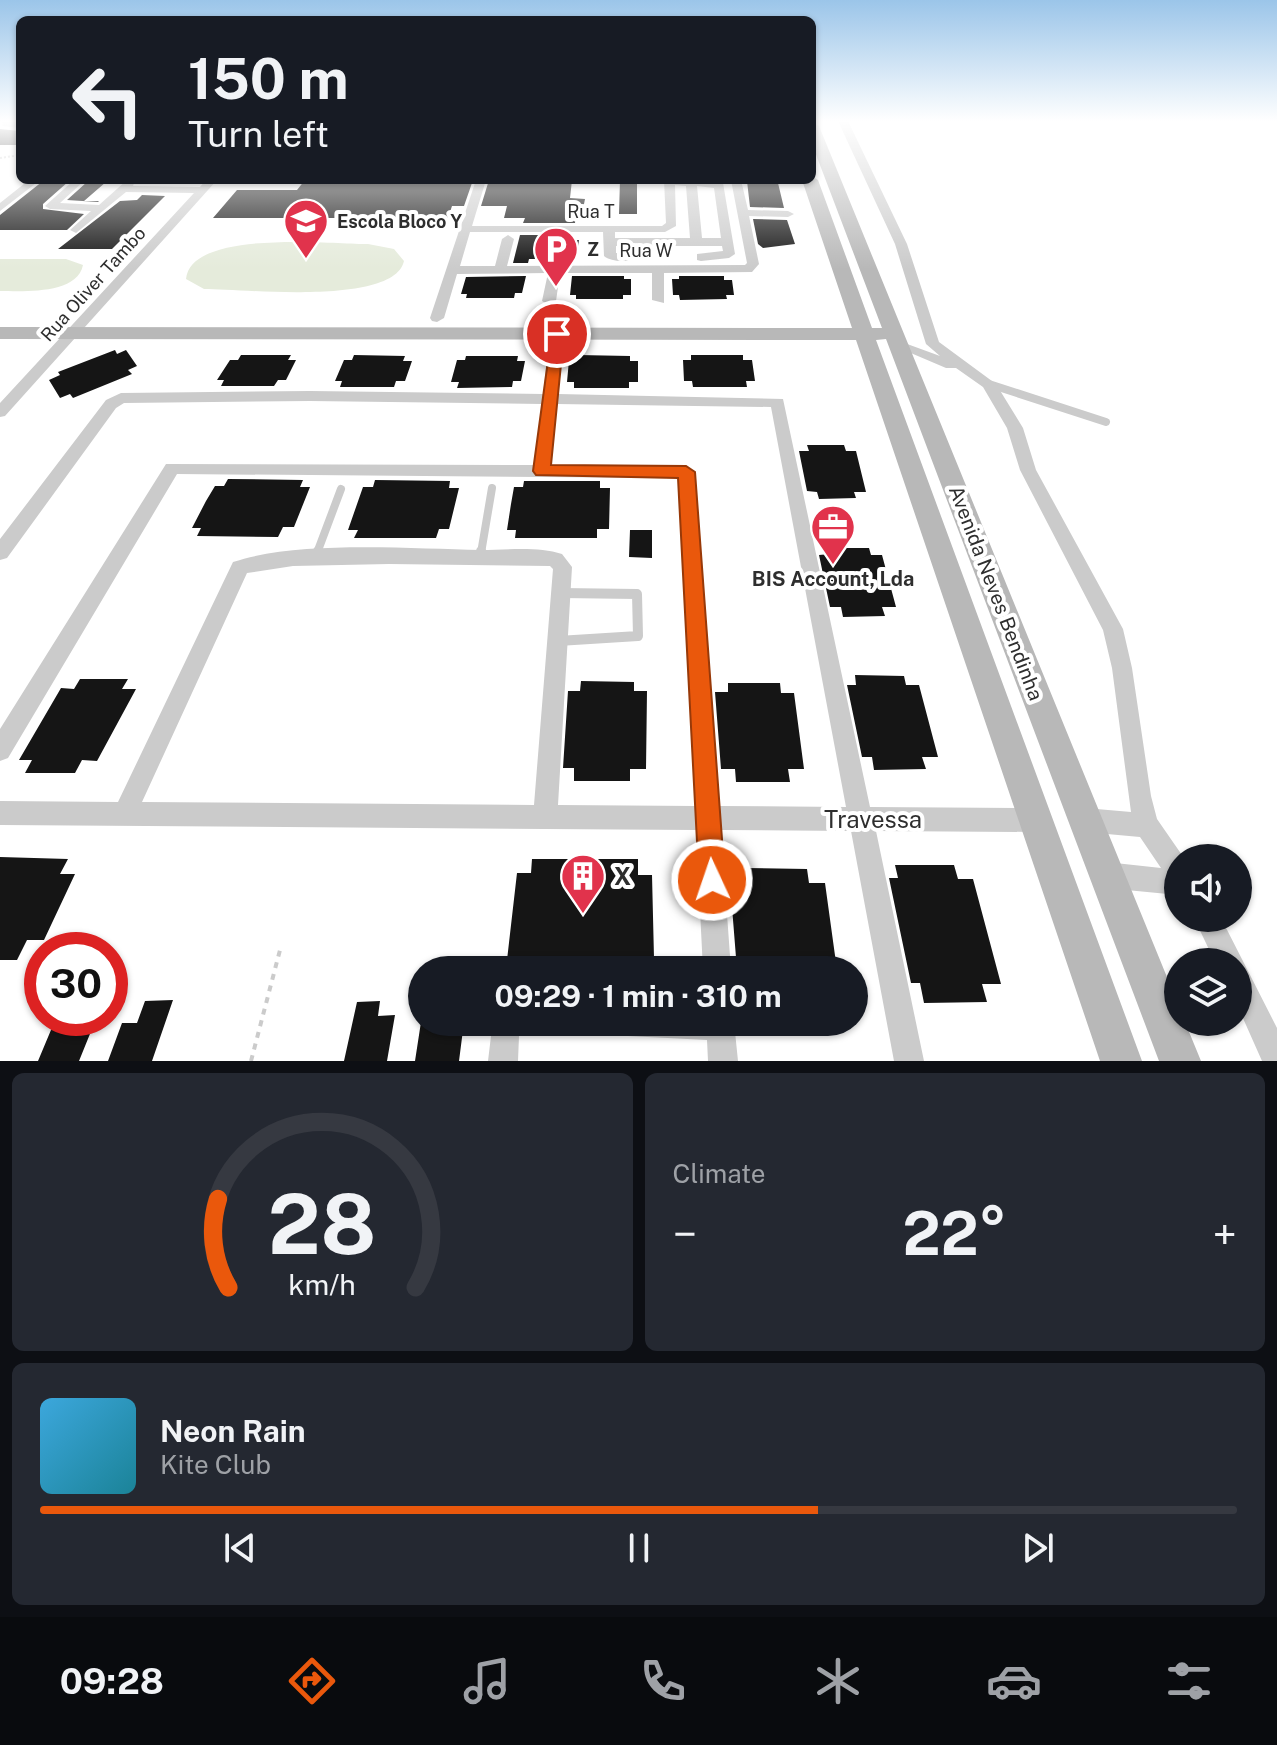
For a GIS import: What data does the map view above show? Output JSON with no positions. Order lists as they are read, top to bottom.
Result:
{
  "streets": {
    "street": [
      "Rua T",
      "Rua W",
      "Rua Oliver Tambo",
      "Avenida Neves Bendinha",
      "Travessa"
    ]
  },
  "crossings": [
    ["Avenida Neves Bendinha", "Travessa"]
  ],
  "places": {
    "school or university": ["Escola Bloco Y"],
    "parking": ["Z"],
    "office": ["BIS Account, Lda"],
    "building": ["X"]
  },
  "page": {
    "turn": ["150 m", "Turn left"],
    "limit": "30",
    "trip": "09:29 · 1 min · 310 m",
    "tile": "Climate",
    "heat": ["−", "22°", "+"],
    "song": ["Neon Rain", "Kite Club"],
    "tabs": "09:28",
    "gauge": ["28", "km/h"]
  }
}
